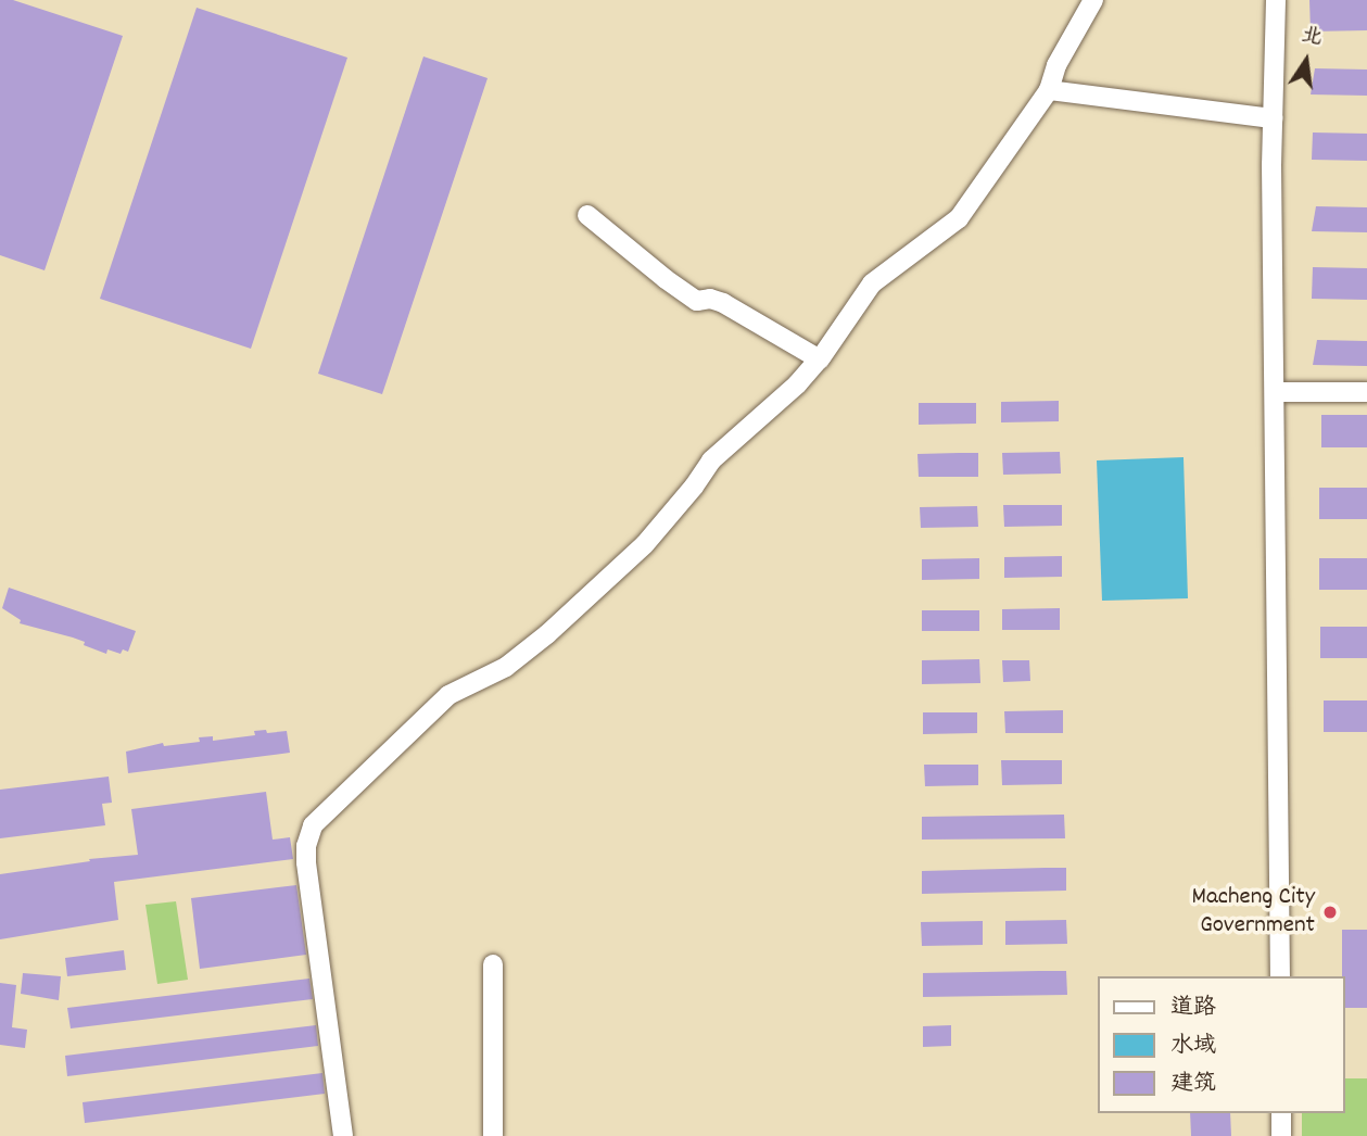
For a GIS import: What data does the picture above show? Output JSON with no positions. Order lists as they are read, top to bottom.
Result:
{
  "places": ["Macheng City Government"],
  "legend": ["道路", "水域", "建筑"],
  "north": "top"
}
